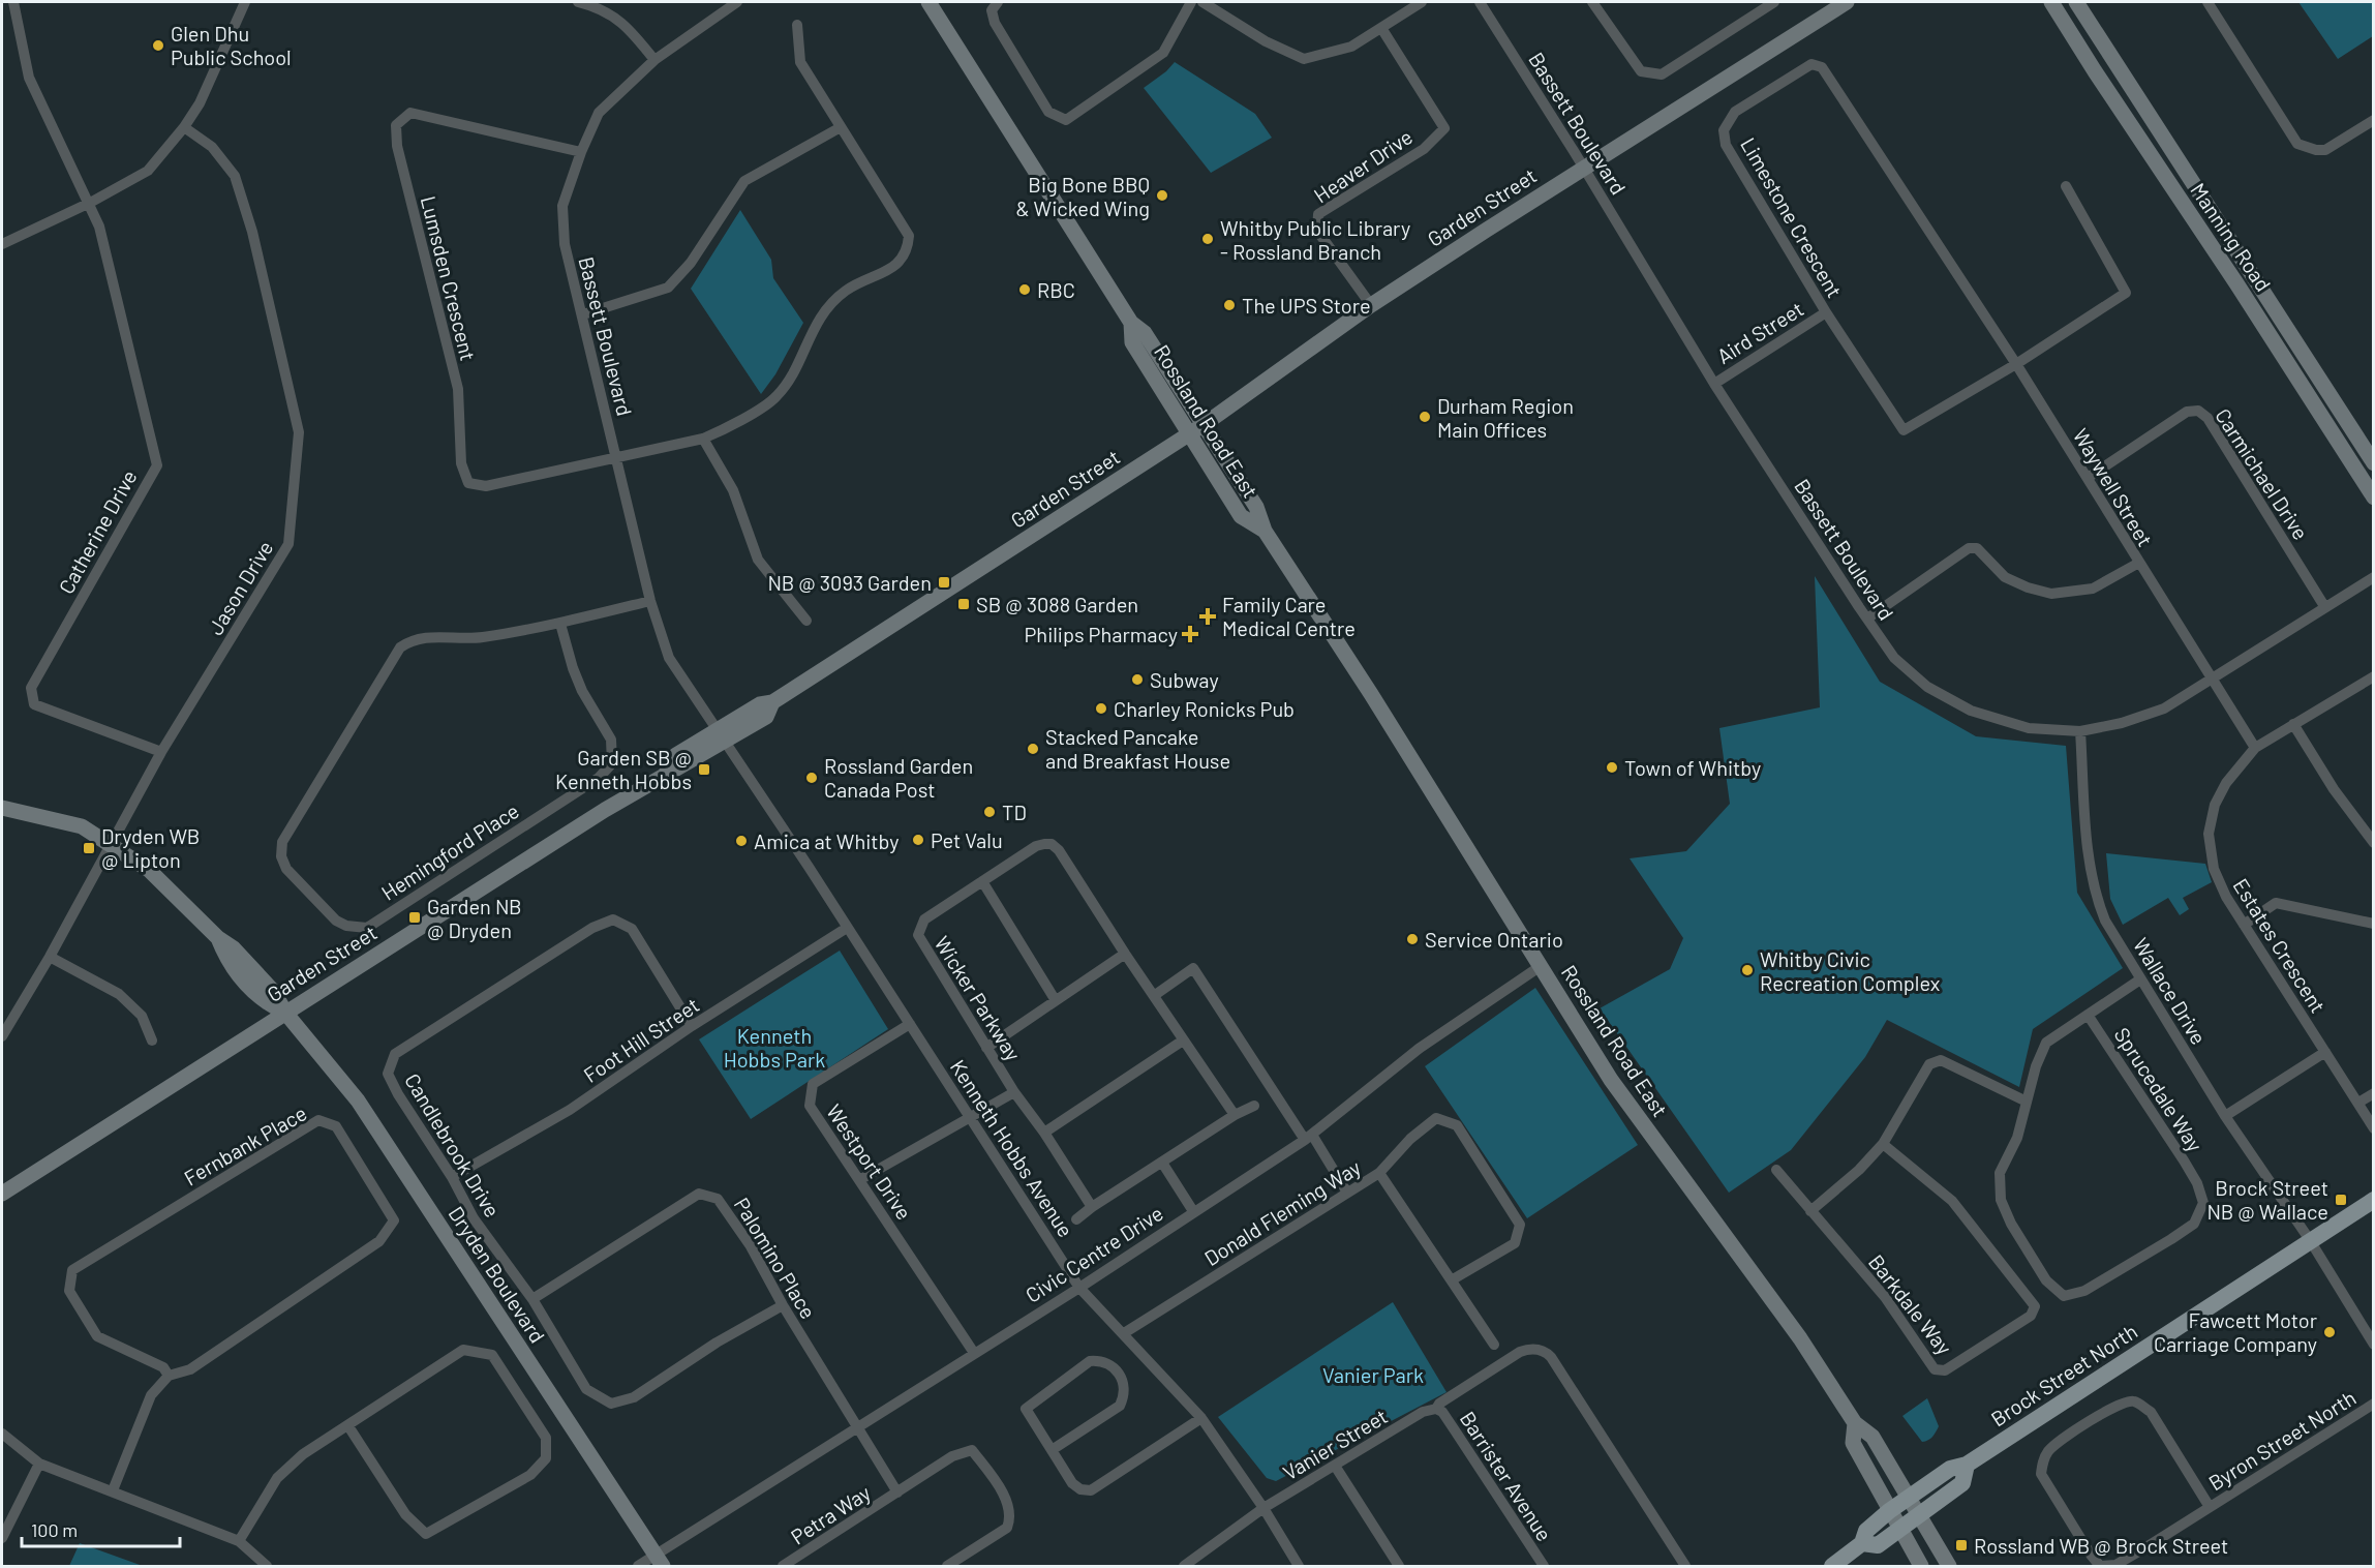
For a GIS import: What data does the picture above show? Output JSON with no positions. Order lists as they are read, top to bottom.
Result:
{
  "streets": {
    "main road": ["Brock Street North"],
    "street": [
      "Bassett Boulevard",
      "Heaver Drive",
      "Garden Street",
      "Limestone Crescent",
      "Manning Road",
      "Lumsden Crescent",
      "Aird Street",
      "Rossland Road East",
      "Carmichael Drive",
      "Waywell Street",
      "Catherine Drive",
      "Jason Drive",
      "Hemingford Place",
      "Estates Crescent",
      "Wallace Drive",
      "Wicker Parkway",
      "Foot Hill Street",
      "Sprucedale Way",
      "Fernbank Place",
      "Candlebrook Drive",
      "Kenneth Hobbs Avenue",
      "Westport Drive",
      "Donald Fleming Way",
      "Civic Centre Drive",
      "Palomino Place",
      "Dryden Boulevard",
      "Barkdale Way",
      "Byron Street North",
      "Vanier Street",
      "Barrister Avenue",
      "Petra Way"
    ]
  },
  "crossings": [
    ["Bassett Boulevard", "Garden Street"],
    ["Bassett Boulevard", "Lumsden Crescent"],
    ["Bassett Boulevard", "Aird Street"],
    ["Bassett Boulevard", "Carmichael Drive"],
    ["Bassett Boulevard", "Waywell Street"],
    ["Bassett Boulevard", "Hemingford Place"],
    ["Bassett Boulevard", "Wallace Drive"],
    ["Bassett Boulevard", "Kenneth Hobbs Avenue"],
    ["Heaver Drive", "Garden Street"],
    ["Garden Street", "Rossland Road East"],
    ["Garden Street", "Kenneth Hobbs Avenue"],
    ["Garden Street", "Dryden Boulevard"],
    ["Limestone Crescent", "Aird Street"],
    ["Limestone Crescent", "Waywell Street"],
    ["Rossland Road East", "Civic Centre Drive"],
    ["Rossland Road East", "Brock Street North"],
    ["Carmichael Drive", "Waywell Street"],
    ["Waywell Street", "Estates Crescent"],
    ["Catherine Drive", "Jason Drive"],
    ["Jason Drive", "Dryden Boulevard"],
    ["Wallace Drive", "Brock Street North"],
    ["Wicker Parkway", "Kenneth Hobbs Avenue"],
    ["Wicker Parkway", "Westport Drive"],
    ["Foot Hill Street", "Candlebrook Drive"],
    ["Foot Hill Street", "Kenneth Hobbs Avenue"],
    ["Candlebrook Drive", "Palomino Place"],
    ["Kenneth Hobbs Avenue", "Westport Drive"],
    ["Kenneth Hobbs Avenue", "Donald Fleming Way"],
    ["Kenneth Hobbs Avenue", "Civic Centre Drive"],
    ["Kenneth Hobbs Avenue", "Vanier Street"],
    ["Westport Drive", "Civic Centre Drive"],
    ["Civic Centre Drive", "Palomino Place"],
    ["Civic Centre Drive", "Dryden Boulevard"],
    ["Civic Centre Drive", "Petra Way"],
    ["Palomino Place", "Petra Way"],
    ["Vanier Street", "Barrister Avenue"]
  ],
  "parks": ["Kenneth Hobbs Park", "Vanier Park"],
  "places": {
    "other": [
      "Glen Dhu Public School",
      "Big Bone BBQ & Wicked Wing",
      "Whitby Public Library - Rossland Branch",
      "RBC",
      "The UPS Store",
      "Durham Region Main Offices",
      "Subway",
      "Charley Ronicks Pub",
      "Stacked Pancake and Breakfast House",
      "Town of Whitby",
      "Rossland Garden Canada Post",
      "TD",
      "Pet Valu",
      "Amica at Whitby",
      "Service Ontario",
      "Whitby Civic Recreation Complex",
      "Fawcett Motor Carriage Company"
    ],
    "transit": [
      "NB @ 3093 Garden",
      "SB @ 3088 Garden",
      "Garden SB @ Kenneth Hobbs",
      "Dryden WB @ Lipton",
      "Garden NB @ Dryden",
      "Brock Street NB @ Wallace",
      "Rossland WB @ Brock Street"
    ],
    "health": ["Family Care Medical Centre", "Philips Pharmacy"]
  },
  "scale_bar": "100 m"
}
